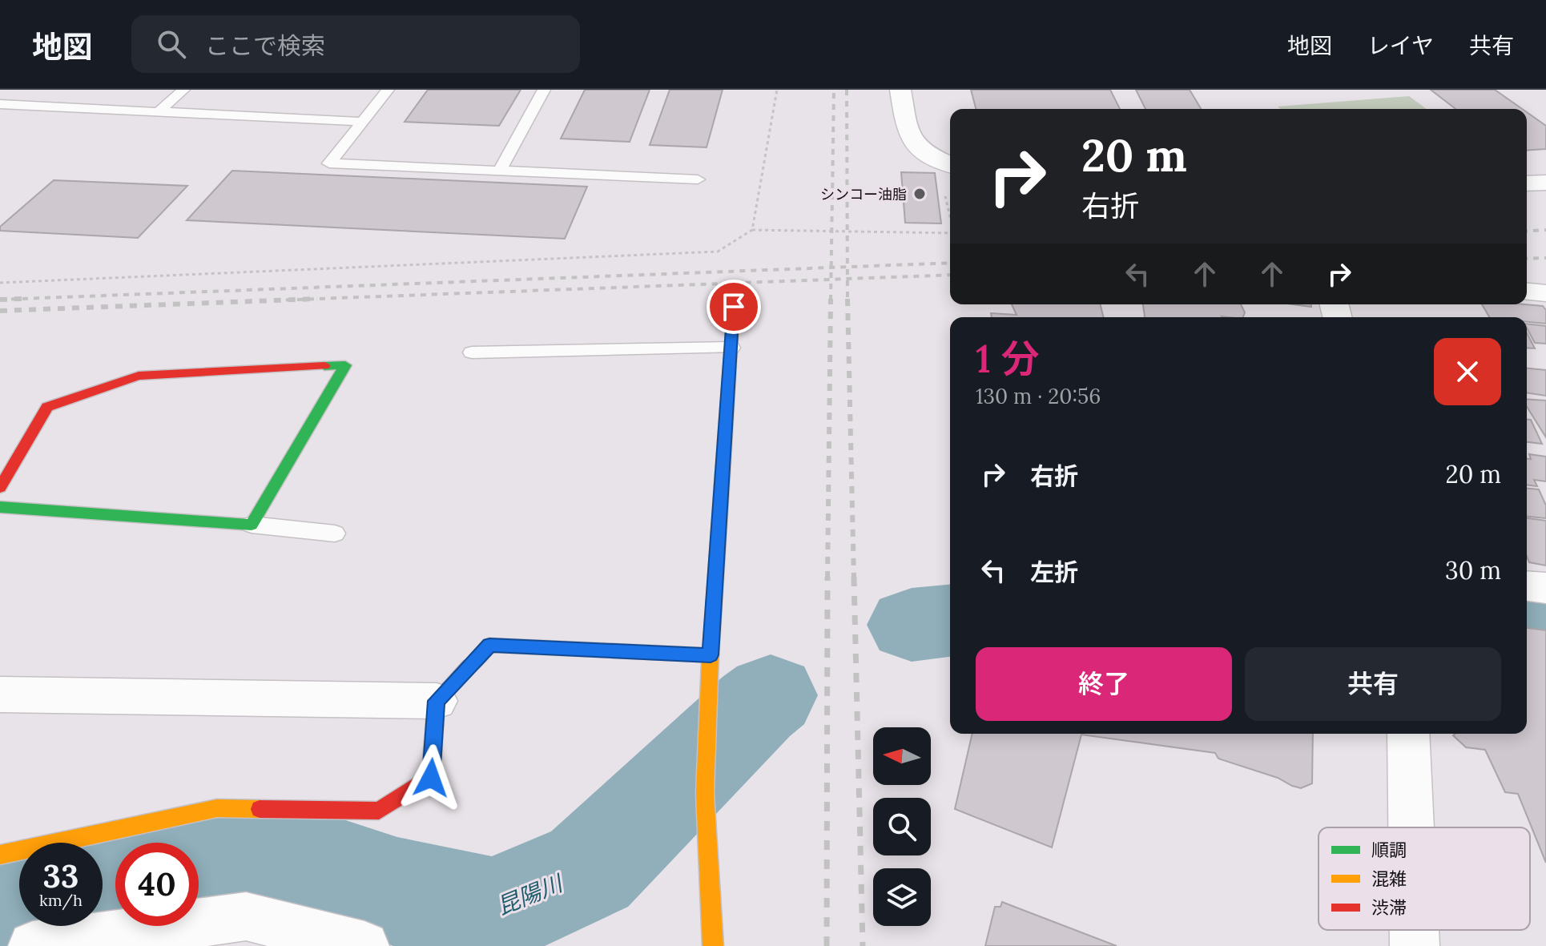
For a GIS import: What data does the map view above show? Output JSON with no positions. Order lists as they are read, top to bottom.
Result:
{
  "water": ["昆陽川"],
  "places": ["シンコー油脂"],
  "legend": ["順調", "混雑", "渋滞"],
  "north": "left",
  "page": {
    "header": "地図",
    "search": "ここで検索",
    "nav": ["地図", "レイヤ", "共有"],
    "turn": ["20 m", "右折"],
    "heading": ["1 分", "130 m · 20:56"],
    "list": [
      {
        "name": "右折",
        "value": "20 m"
      },
      {
        "name": "左折",
        "value": "30 m"
      }
    ],
    "buttons": ["終了", "共有"],
    "speed": "33 km/h",
    "limit": "40"
  }
}
